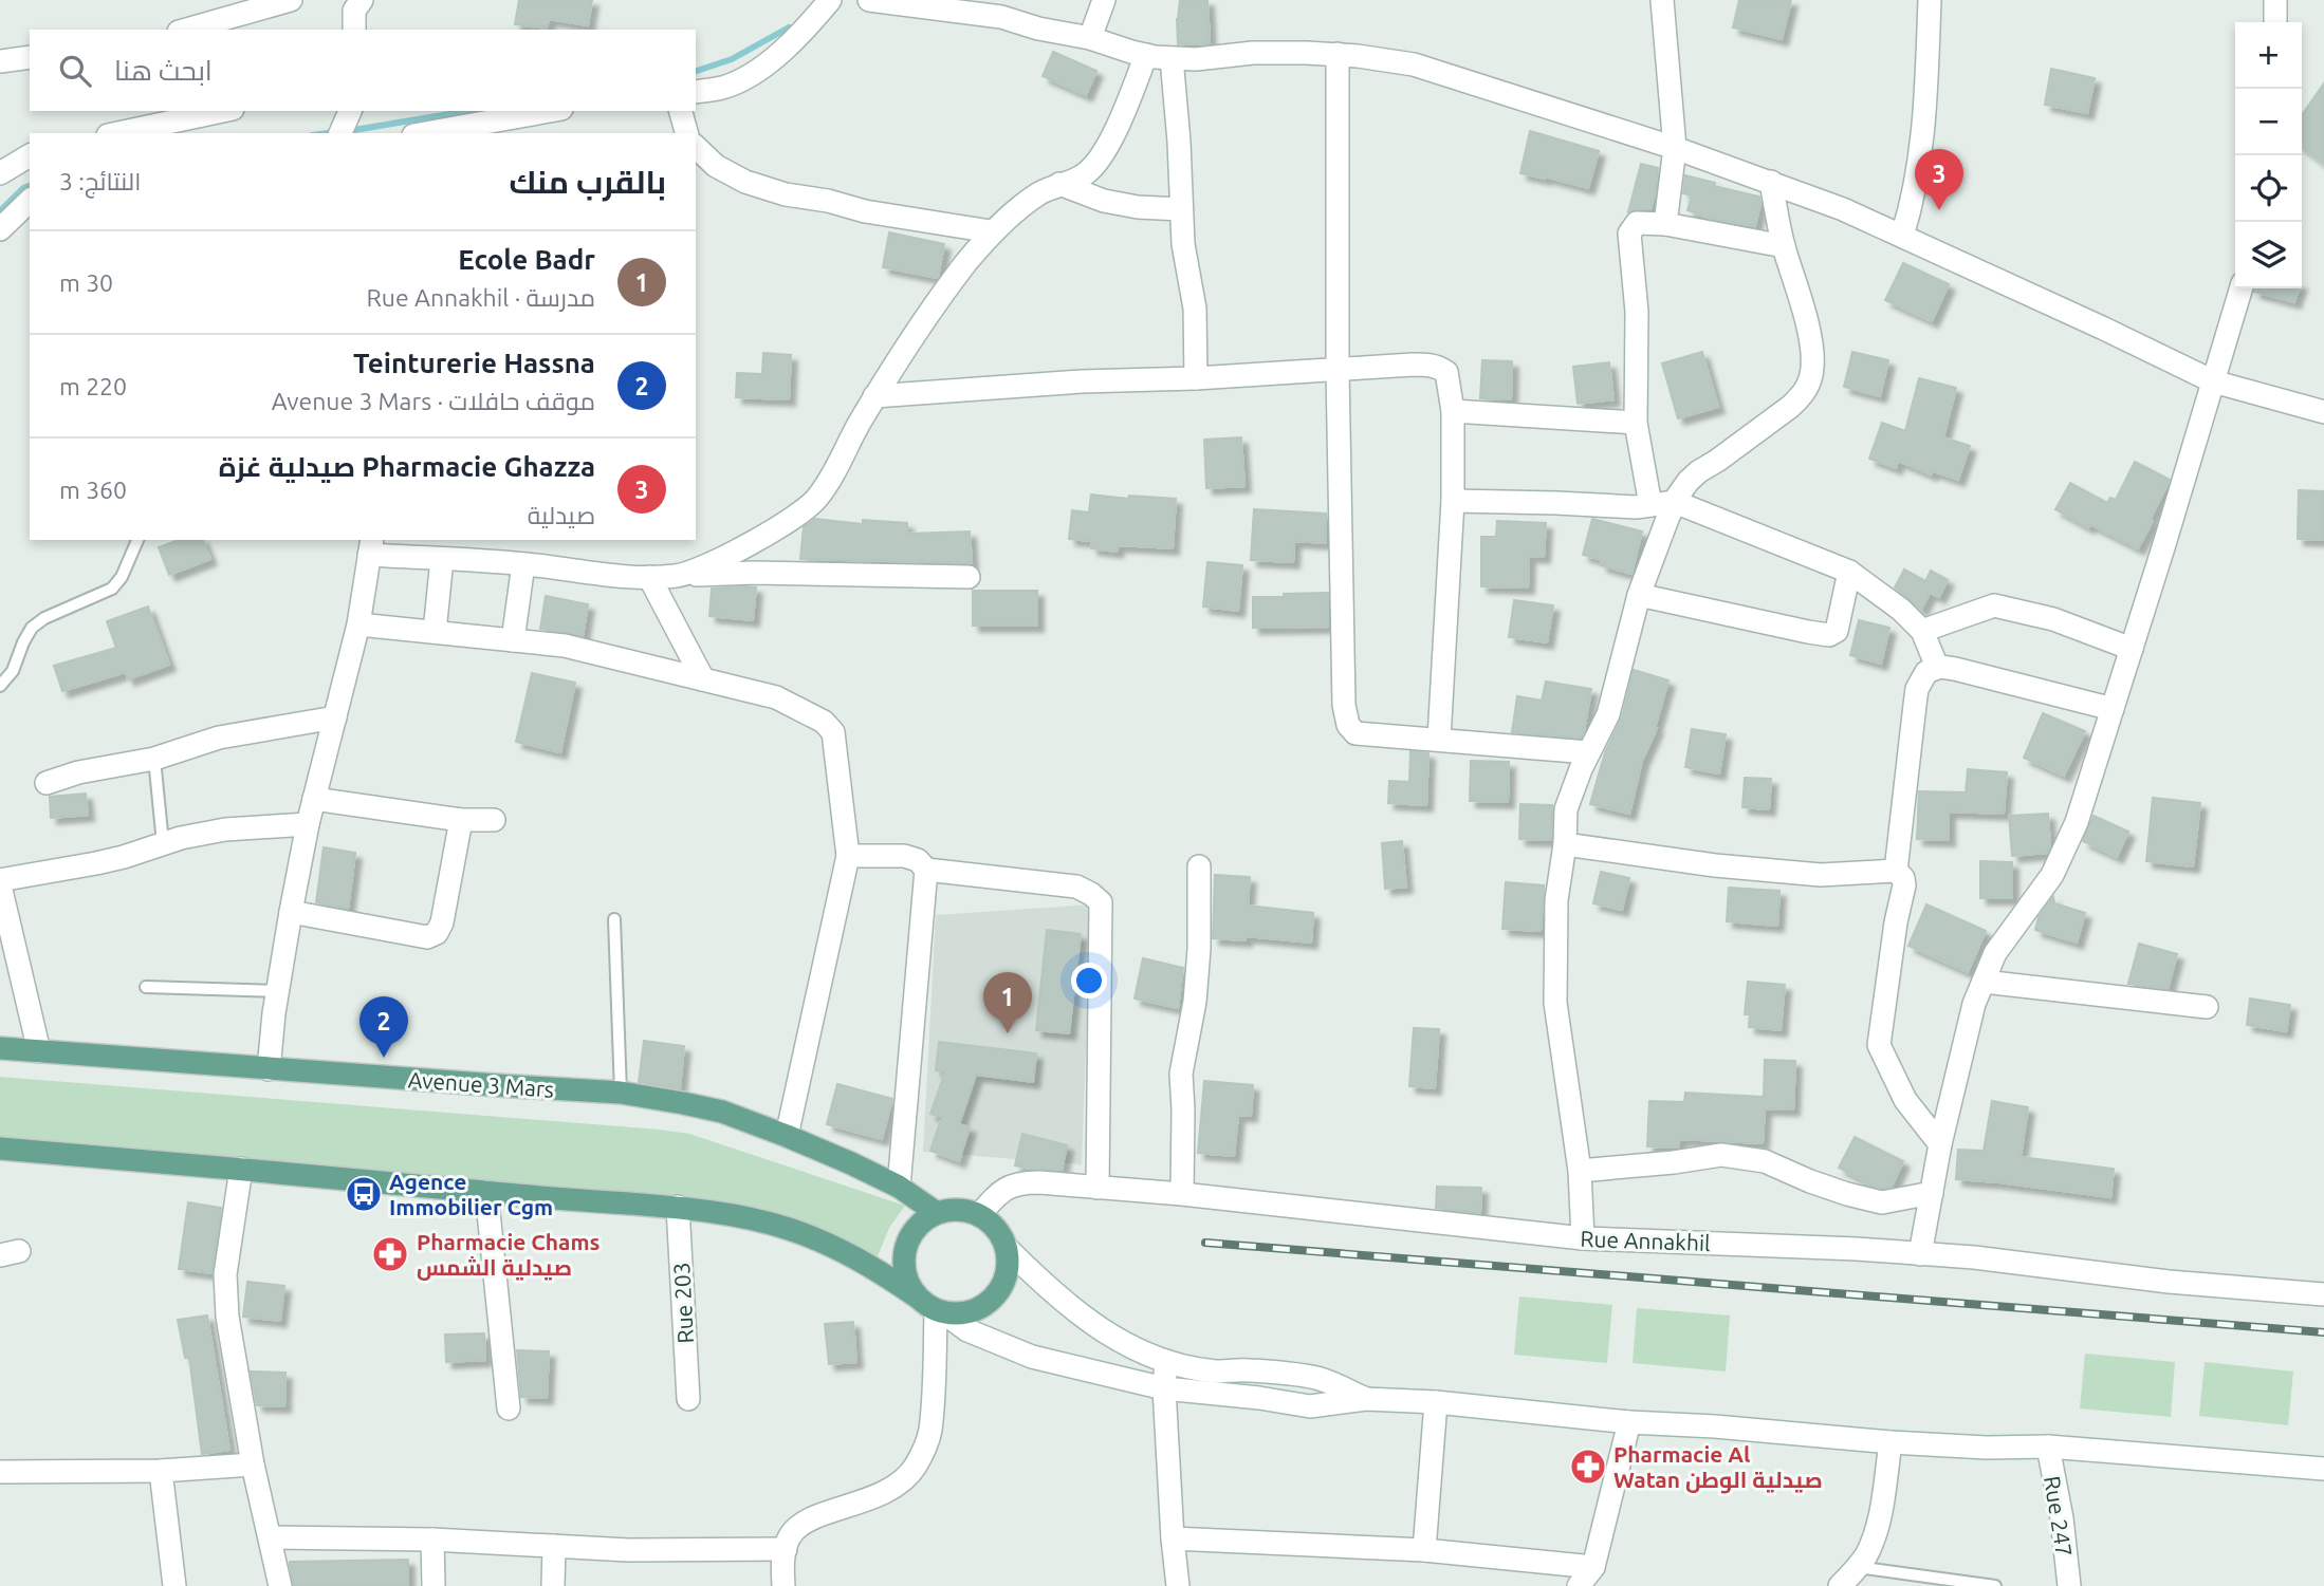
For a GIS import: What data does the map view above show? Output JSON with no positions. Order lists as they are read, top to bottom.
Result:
{
  "streets": {
    "main road": ["Avenue 3 Mars"],
    "street": ["Rue Annakhil", "Rue 203", "Rue 247"]
  },
  "crossings": [
    ["Avenue 3 Mars", "Rue Annakhil"]
  ],
  "places": {
    "bus stop": ["Agence Immobilier Cgm"],
    "pharmacy": ["Pharmacie Chams صيدلية الشمس", "Pharmacie Al Watan صيدلية الوطن"]
  },
  "page": {
    "map_buttons": ["+", "−"],
    "search": "ابحث هنا",
    "heading": ["بالقرب منك", "النتائج: 3"],
    "pins": ["3", "1", "2"],
    "list": [
      {
        "mark": "1",
        "name": "Ecole Badr",
        "note": "مدرسة · Rue Annakhil",
        "value": "30 m"
      },
      {
        "mark": "2",
        "name": "Teinturerie Hassna",
        "note": "موقف حافلات · Avenue 3 Mars",
        "value": "220 m"
      },
      {
        "mark": "3",
        "name": "Pharmacie Ghazza صيدلية غزة",
        "note": "صيدلية",
        "value": "360 m"
      }
    ]
  }
}
